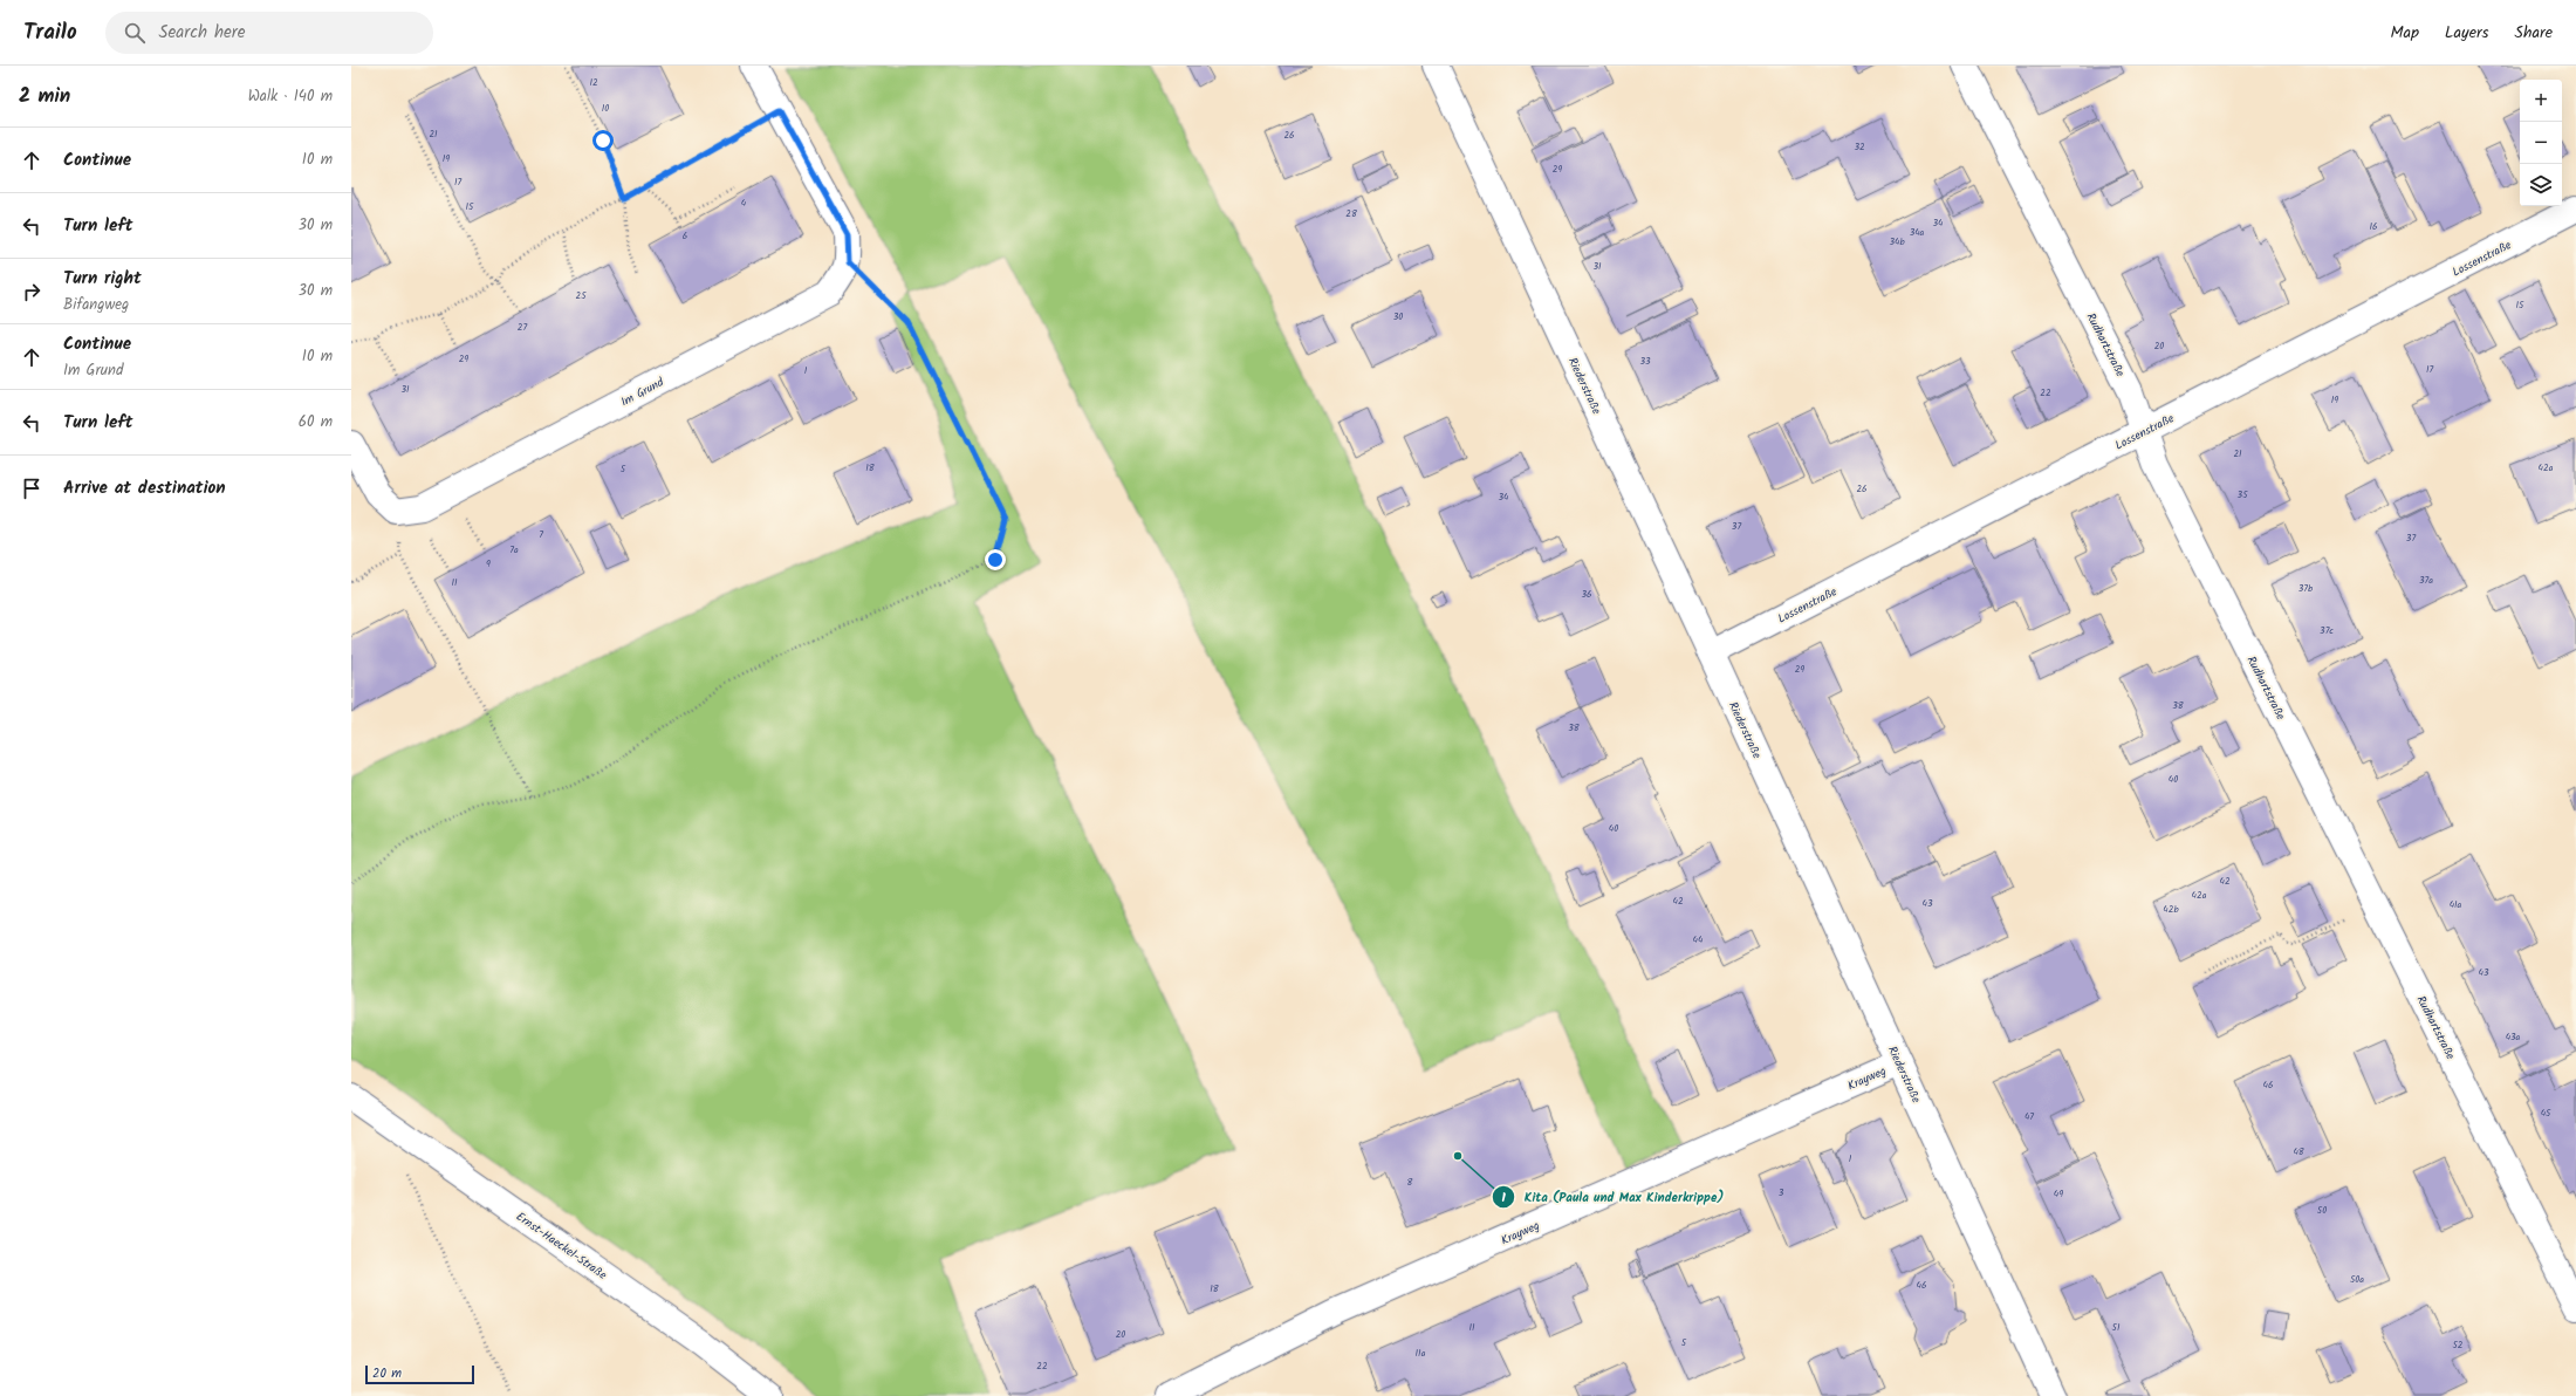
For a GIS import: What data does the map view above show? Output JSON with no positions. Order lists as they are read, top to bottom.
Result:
{
  "streets": {
    "street": [
      "Lossenstraße",
      "Rudhartstraße",
      "Riederstraße",
      "Im Grund",
      "Krayweg",
      "Ernst-Haeckel-Straße"
    ]
  },
  "crossings": [
    ["Lossenstraße", "Rudhartstraße"],
    ["Lossenstraße", "Riederstraße"],
    ["Riederstraße", "Krayweg"]
  ],
  "places": ["Kita (Paula und Max Kinderkrippe)"],
  "house_numbers": [
    "12",
    "10",
    "21",
    "26",
    "32",
    "19",
    "29",
    "17",
    "4",
    "15",
    "28",
    "34",
    "16",
    "34a",
    "6",
    "34b",
    "31",
    "25",
    "15",
    "30",
    "27",
    "20",
    "29",
    "33",
    "17",
    "1",
    "31",
    "22",
    "19",
    "21",
    "18",
    "42a",
    "5",
    "26",
    "35",
    "34",
    "37",
    "7",
    "37",
    "7a",
    "9",
    "37a",
    "11",
    "37b",
    "36",
    "37c",
    "29",
    "38",
    "38",
    "40",
    "40",
    "42",
    "42a",
    "42",
    "43",
    "41a",
    "42b",
    "44",
    "43",
    "43a",
    "46",
    "45",
    "47",
    "48",
    "1",
    "8",
    "3",
    "49",
    "50",
    "50a",
    "46",
    "18",
    "11",
    "51",
    "20",
    "5",
    "52",
    "11a",
    "22"
  ],
  "scale_bar": "20 m",
  "page": {
    "header": "Trailo",
    "search": "Search here",
    "nav": ["Map", "Layers", "Share"],
    "heading": ["2 min", "Walk · 140 m"],
    "map_buttons": ["+", "−"],
    "list": [
      ["Continue", "10 m"],
      ["Turn left", "30 m"],
      ["Turn right", "Bifangweg", "30 m"],
      ["Continue", "Im Grund", "10 m"],
      ["Turn left", "60 m"],
      "Arrive at destination"
    ],
    "scale": "20 m"
  }
}
